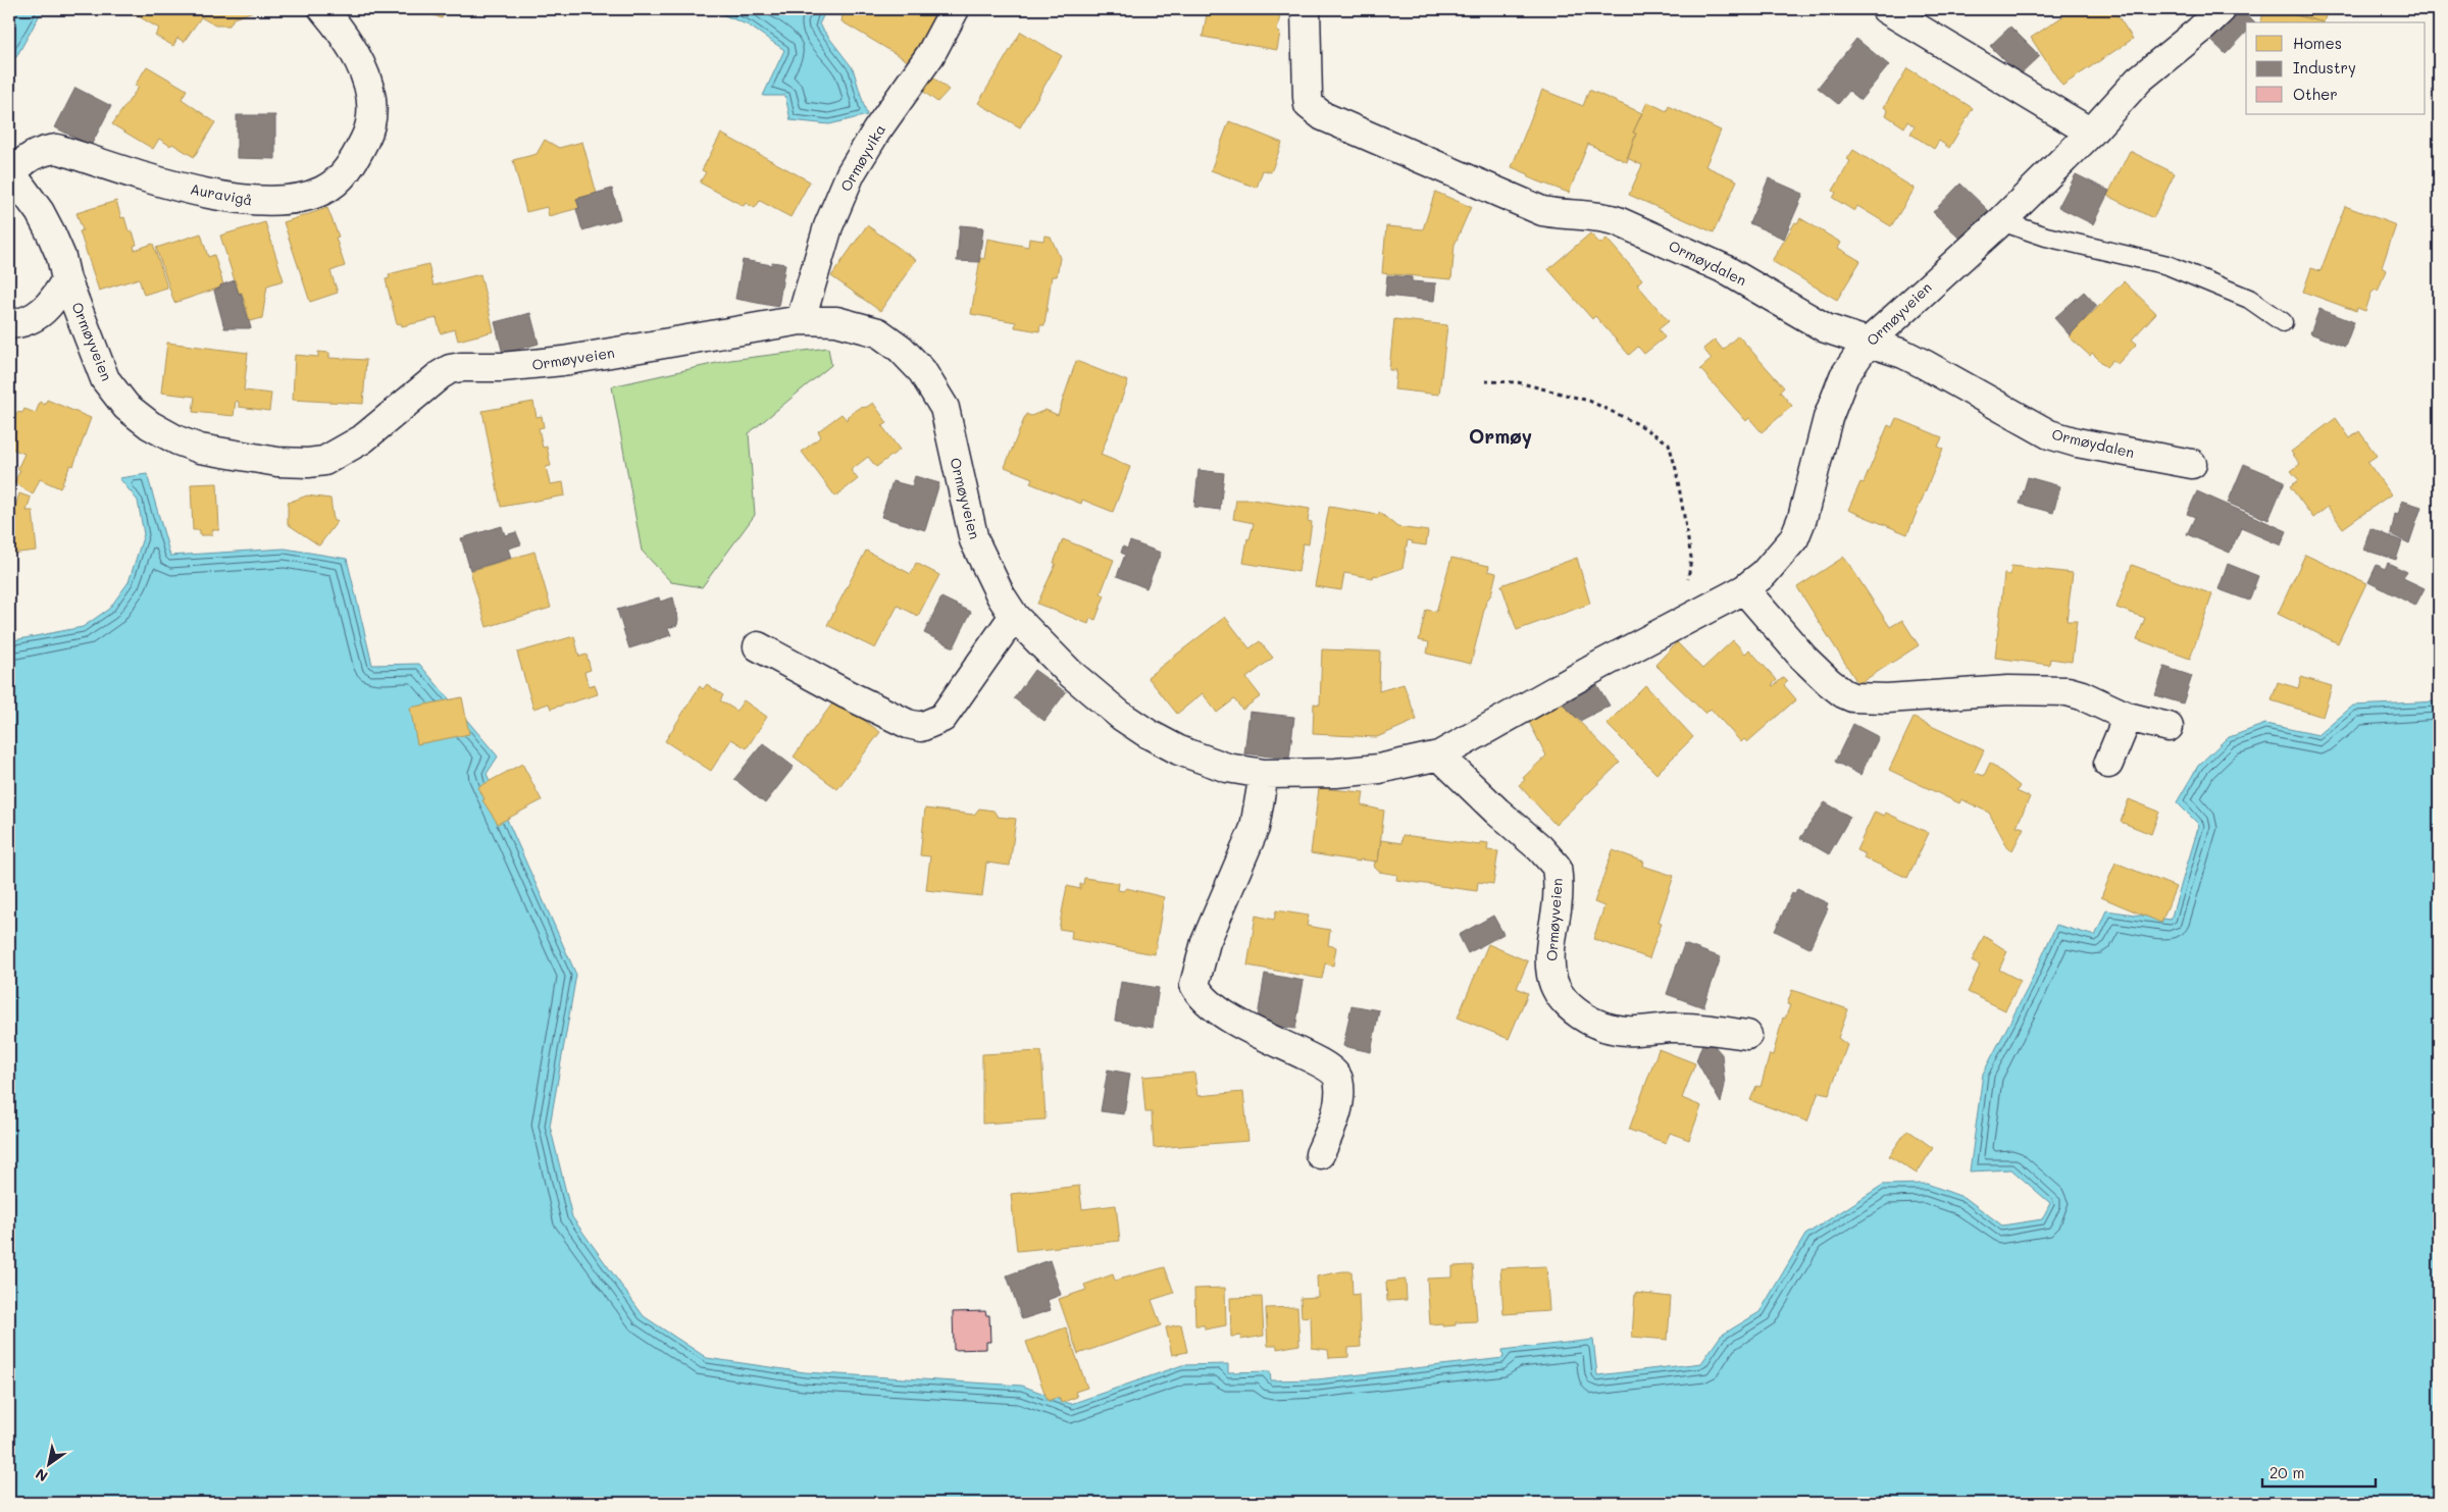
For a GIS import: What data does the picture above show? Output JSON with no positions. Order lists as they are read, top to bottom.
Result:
{
  "streets": {
    "street": [
      "Ormøyvika",
      "Auravigå",
      "Ormøydalen",
      "Ormøyveien"
    ]
  },
  "crossings": [
    ["Ormøyvika", "Ormøyveien"],
    ["Auravigå", "Ormøyveien"],
    ["Ormøydalen", "Ormøyveien"]
  ],
  "districts": ["Ormøy"],
  "legend": ["Homes", "Industry", "Other"],
  "scale_bar": "20 m",
  "north": "bottom left"
}
